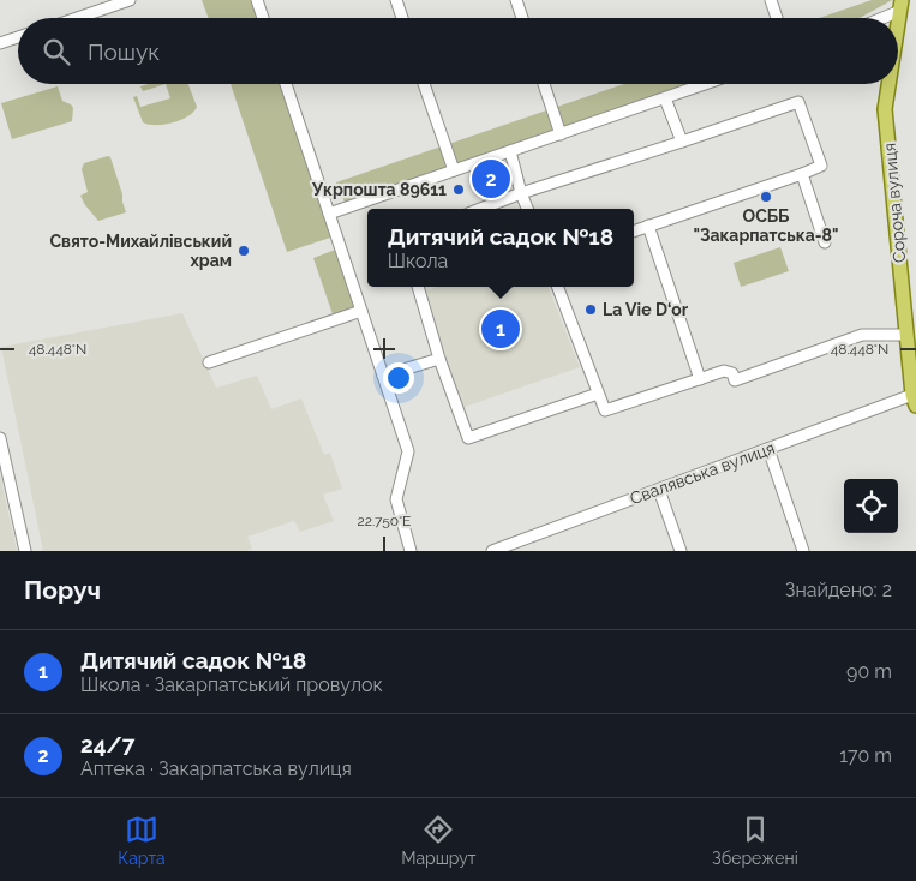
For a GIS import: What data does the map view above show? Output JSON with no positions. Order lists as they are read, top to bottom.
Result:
{
  "streets": {
    "main road": ["Сороча вулиця"],
    "street": ["Свалявська вулиця"]
  },
  "crossings": [
    ["Сороча вулиця", "Свалявська вулиця"]
  ],
  "places": [
    "Укрпошта 89611",
    "ОСББ \"Закарпатська-8\"",
    "Свято-Михайлівський храм",
    "La Vie D‘or"
  ],
  "page": {
    "search": "Пошук",
    "pins": ["2", "1"],
    "popup": ["Дитячий садок №18", "Школа"],
    "heading": ["Поруч", "Знайдено: 2"],
    "list": [
      {
        "mark": "1",
        "name": "Дитячий садок №18",
        "note": "Школа · Закарпатський провулок",
        "value": "90 m"
      },
      {
        "mark": "2",
        "name": "24/7",
        "note": "Аптека · Закарпатська вулиця",
        "value": "170 m"
      }
    ],
    "nav": ["Карта", "Маршрут", "Збережені"]
  },
  "coordinates": ["48.448°N", "22.750°E"]
}
